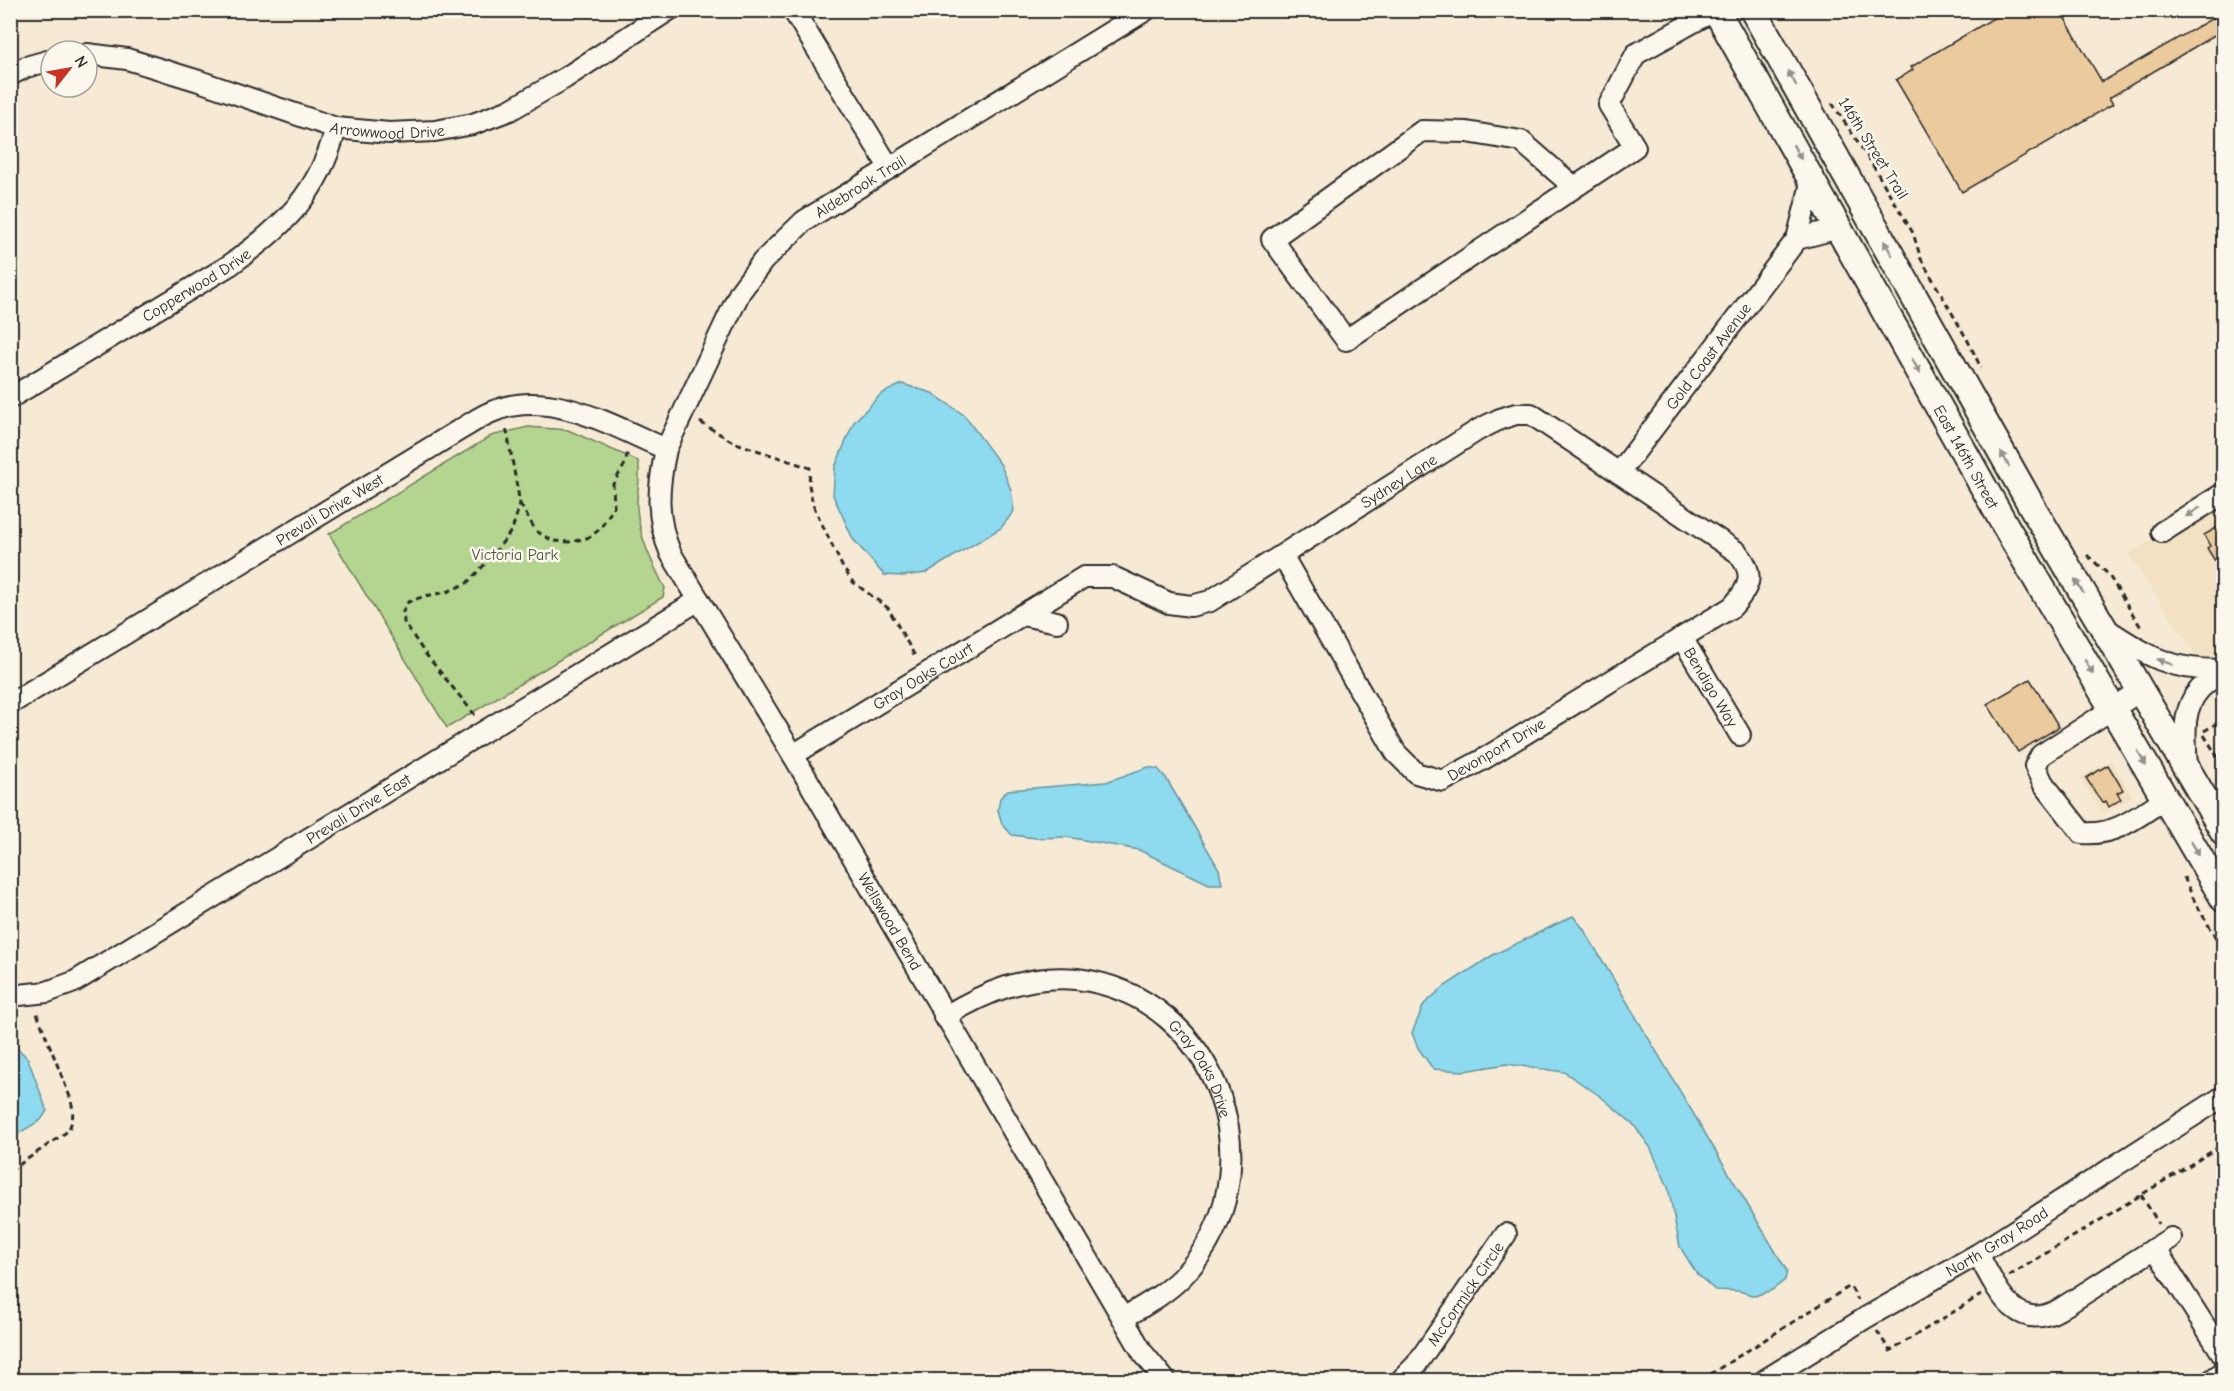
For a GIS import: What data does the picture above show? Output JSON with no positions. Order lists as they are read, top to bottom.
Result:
{
  "streets": {
    "main road": ["East 146th Street"],
    "street": [
      "Arrowwood Drive",
      "Aldebrook Trail",
      "Copperwood Drive",
      "Gold Coast Avenue",
      "Sydney Lane",
      "Prevali Drive West",
      "Gray Oaks Court",
      "Bendigo Way",
      "Devonport Drive",
      "Prevali Drive East",
      "Wellswood Bend",
      "Gray Oaks Drive",
      "North Gray Road",
      "McCormick Circle"
    ],
    "path": ["146th Street Trail"]
  },
  "crossings": [
    ["Arrowwood Drive", "Copperwood Drive"],
    ["Aldebrook Trail", "Prevali Drive West"],
    ["Aldebrook Trail", "Wellswood Bend"],
    ["Gold Coast Avenue", "East 146th Street"],
    ["Gold Coast Avenue", "Sydney Lane"],
    ["Sydney Lane", "Gray Oaks Court"],
    ["Sydney Lane", "Devonport Drive"],
    ["Prevali Drive West", "Wellswood Bend"],
    ["Gray Oaks Court", "Wellswood Bend"],
    ["Bendigo Way", "Devonport Drive"],
    ["Prevali Drive East", "Wellswood Bend"],
    ["Wellswood Bend", "Gray Oaks Drive"]
  ],
  "parks": ["Victoria Park"],
  "north": "top right"
}
